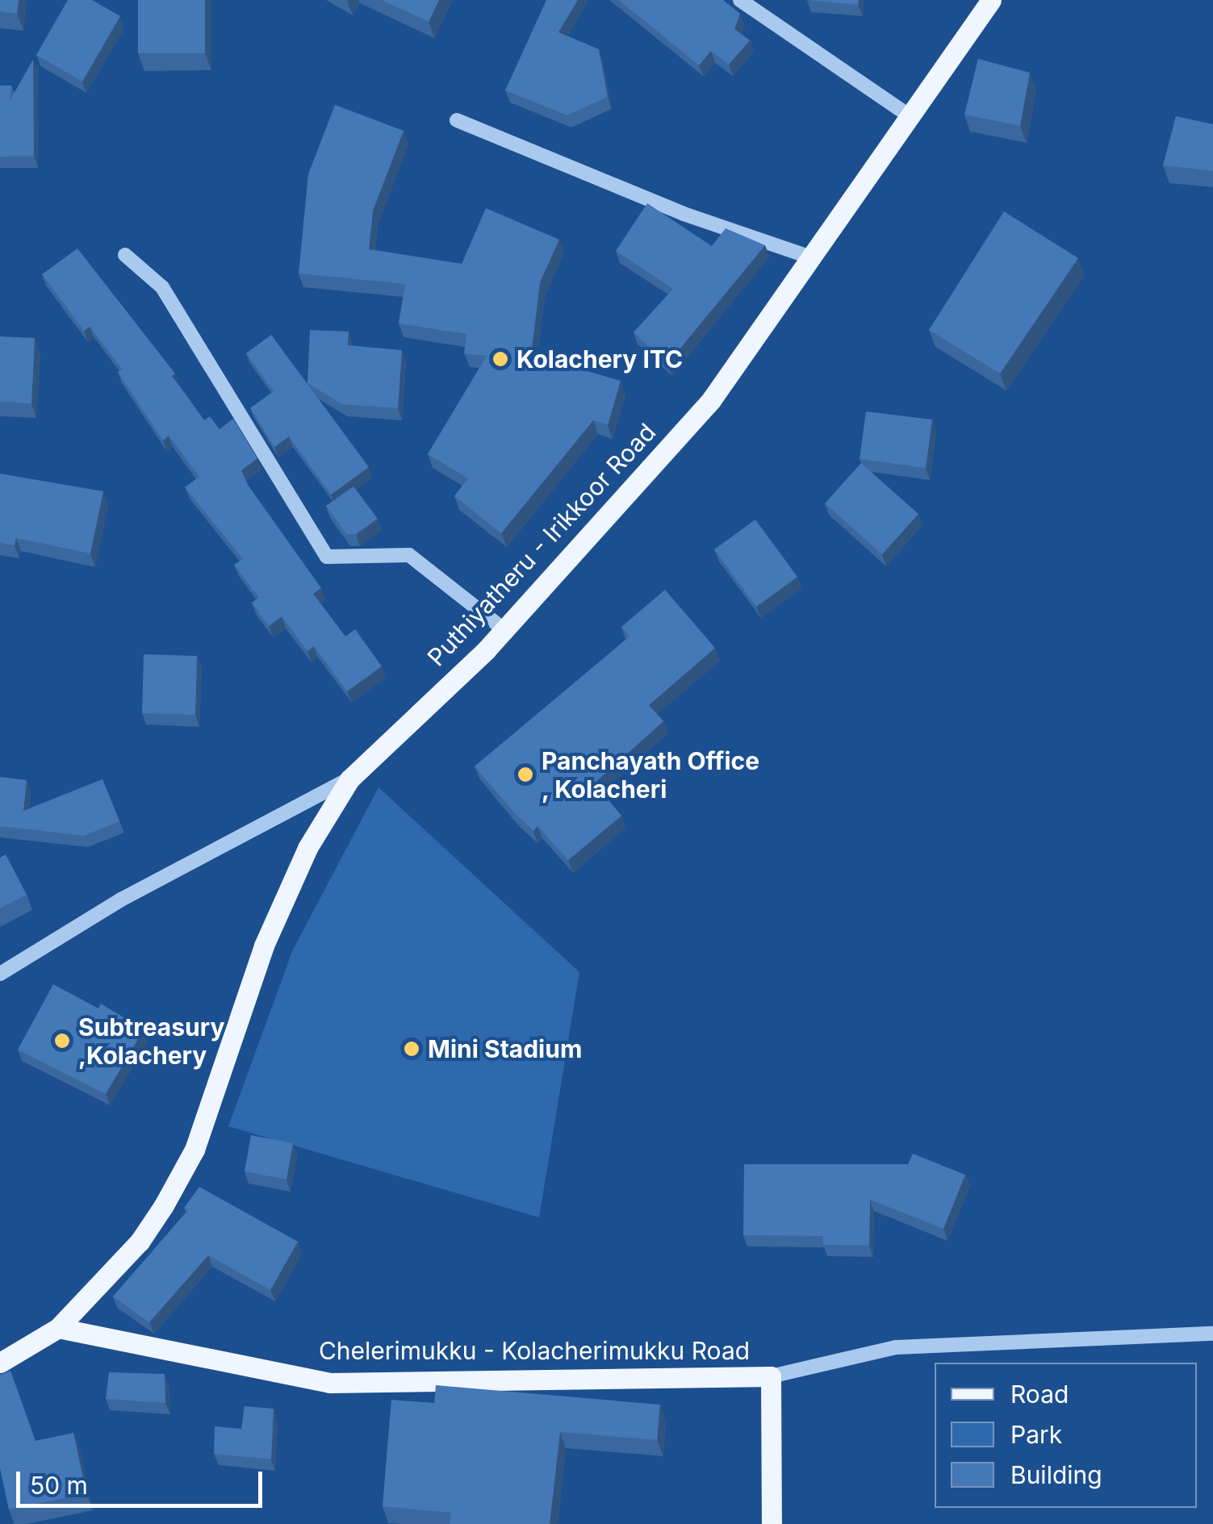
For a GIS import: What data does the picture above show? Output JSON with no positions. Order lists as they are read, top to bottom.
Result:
{
  "streets": {
    "main road": ["Puthiyatheru - Irikkoor Road", "Chelerimukku - Kolacherimukku Road"]
  },
  "crossings": [
    ["Puthiyatheru - Irikkoor Road", "Chelerimukku - Kolacherimukku Road"]
  ],
  "places": [
    "Kolachery ITC",
    "Panchayath Office , Kolacheri",
    "Subtreasury ,Kolachery",
    "Mini Stadium"
  ],
  "legend": ["Road", "Park", "Building"],
  "scale_bar": "50 m"
}
